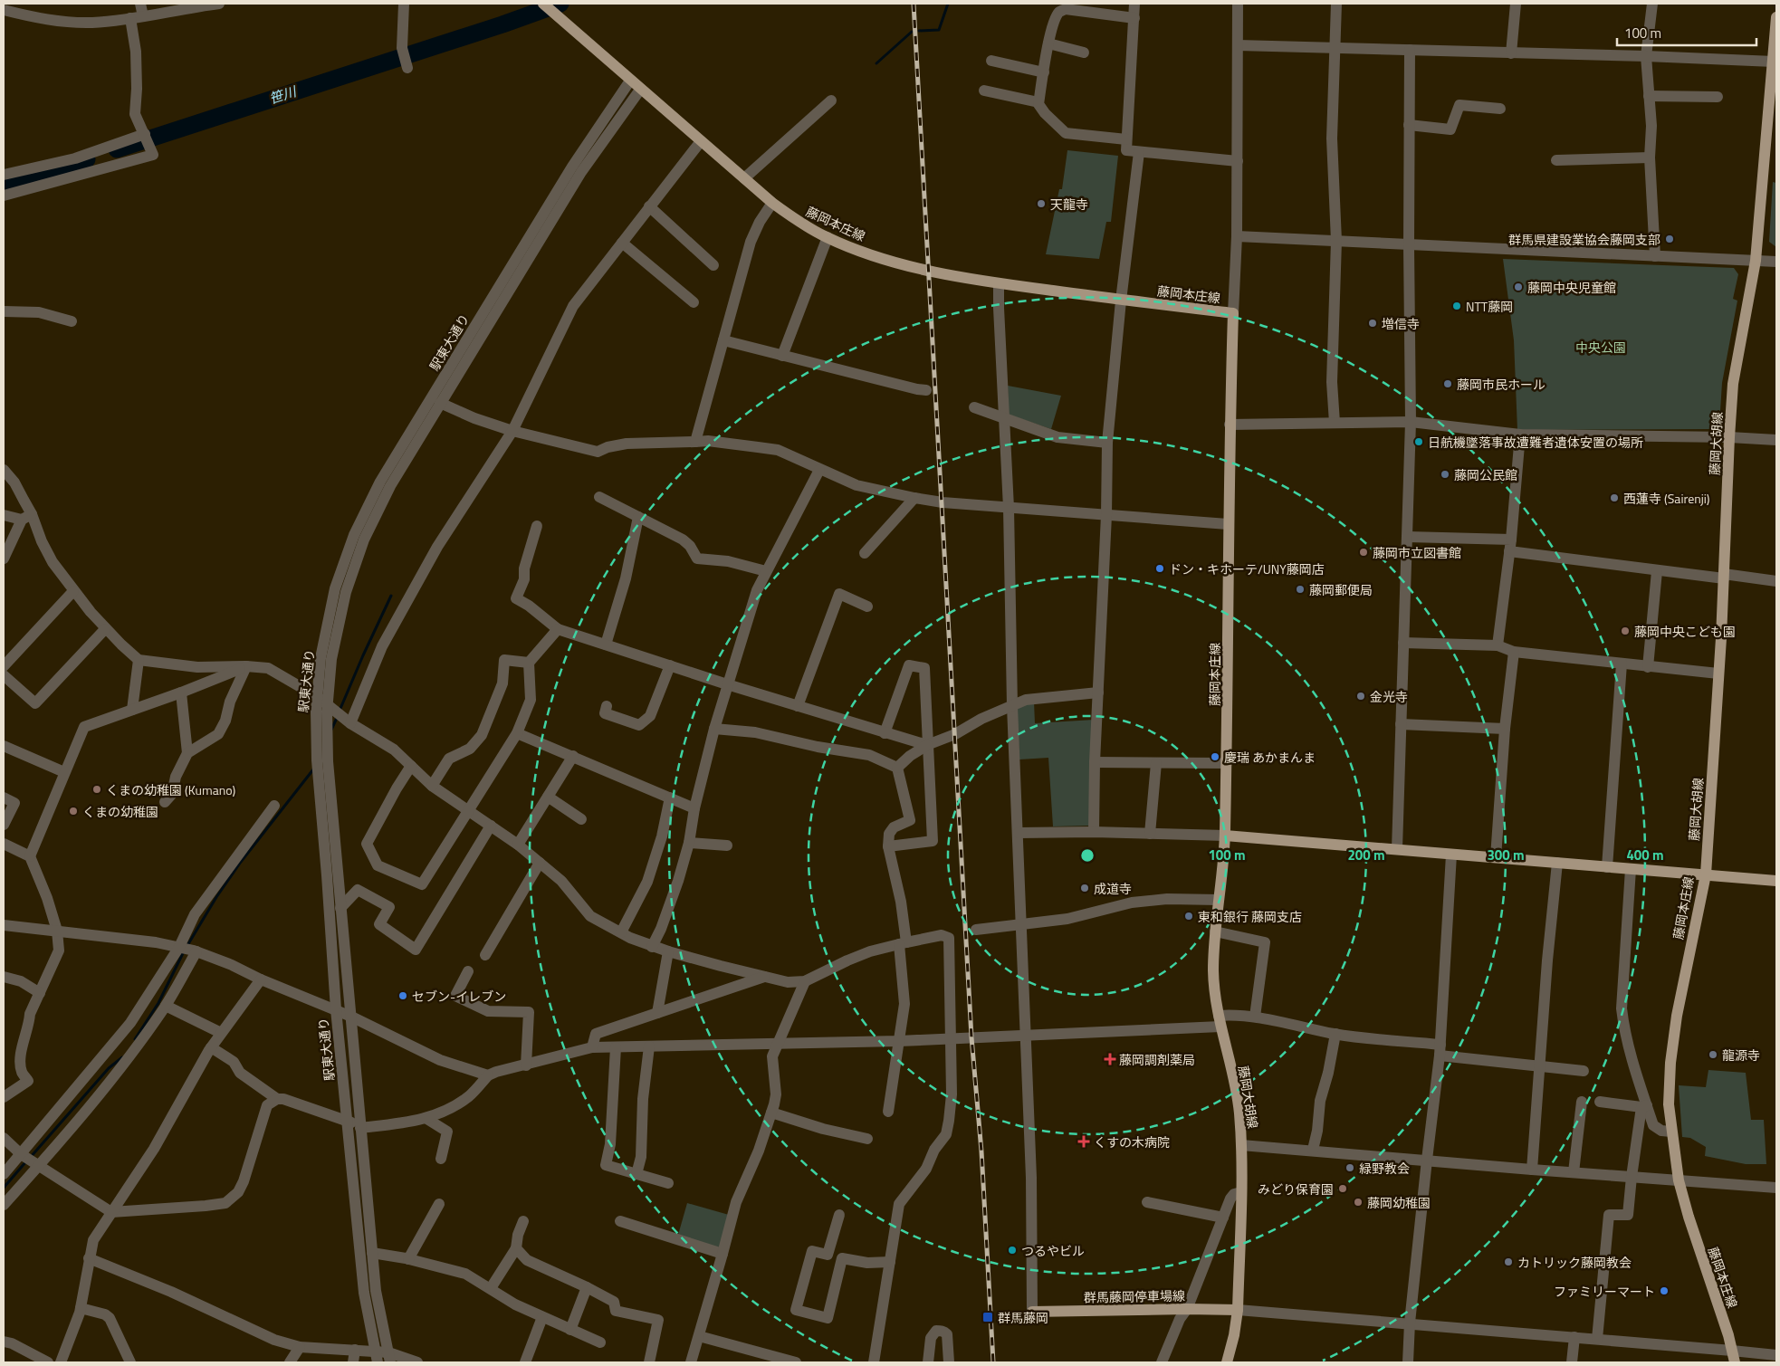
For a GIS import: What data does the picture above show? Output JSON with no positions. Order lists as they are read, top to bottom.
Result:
{
  "streets": {
    "main road": ["藤岡本庄線", "藤岡大胡線", "群馬藤岡停車場線"],
    "street": ["駅東大通り"]
  },
  "crossings": [
    ["藤岡本庄線", "駅東大通り"],
    ["藤岡本庄線", "藤岡大胡線"],
    ["藤岡大胡線", "群馬藤岡停車場線"]
  ],
  "water": ["笹川"],
  "parks": ["中央公園"],
  "places": {
    "other": [
      "天龍寺",
      "群馬県建設業協会藤岡支部",
      "藤岡中央児童館",
      "NTT藤岡",
      "増信寺",
      "藤岡市民ホール",
      "日航機墜落事故遭難者遺体安置の場所",
      "藤岡公民館",
      "西蓮寺 (Sairenji)",
      "藤岡市立図書館",
      "ドン・キホーテ/UNY藤岡店",
      "藤岡郵便局",
      "藤岡中央こども園",
      "金光寺",
      "慶瑞 あかまんま",
      "くまの幼稚園 (Kumano)",
      "くまの幼稚園",
      "成道寺",
      "東和銀行 藤岡支店",
      "セブン-イレブン",
      "龍源寺",
      "緑野教会",
      "みどり保育園",
      "藤岡幼稚園",
      "つるやビル",
      "カトリック藤岡教会",
      "ファミリーマート"
    ],
    "health": ["藤岡調剤薬局", "くすの木病院"],
    "transit": ["群馬藤岡"]
  },
  "scale_bar": "100 m",
  "rings": [
    "100 m",
    "200 m",
    "300 m",
    "400 m"
  ]
}
